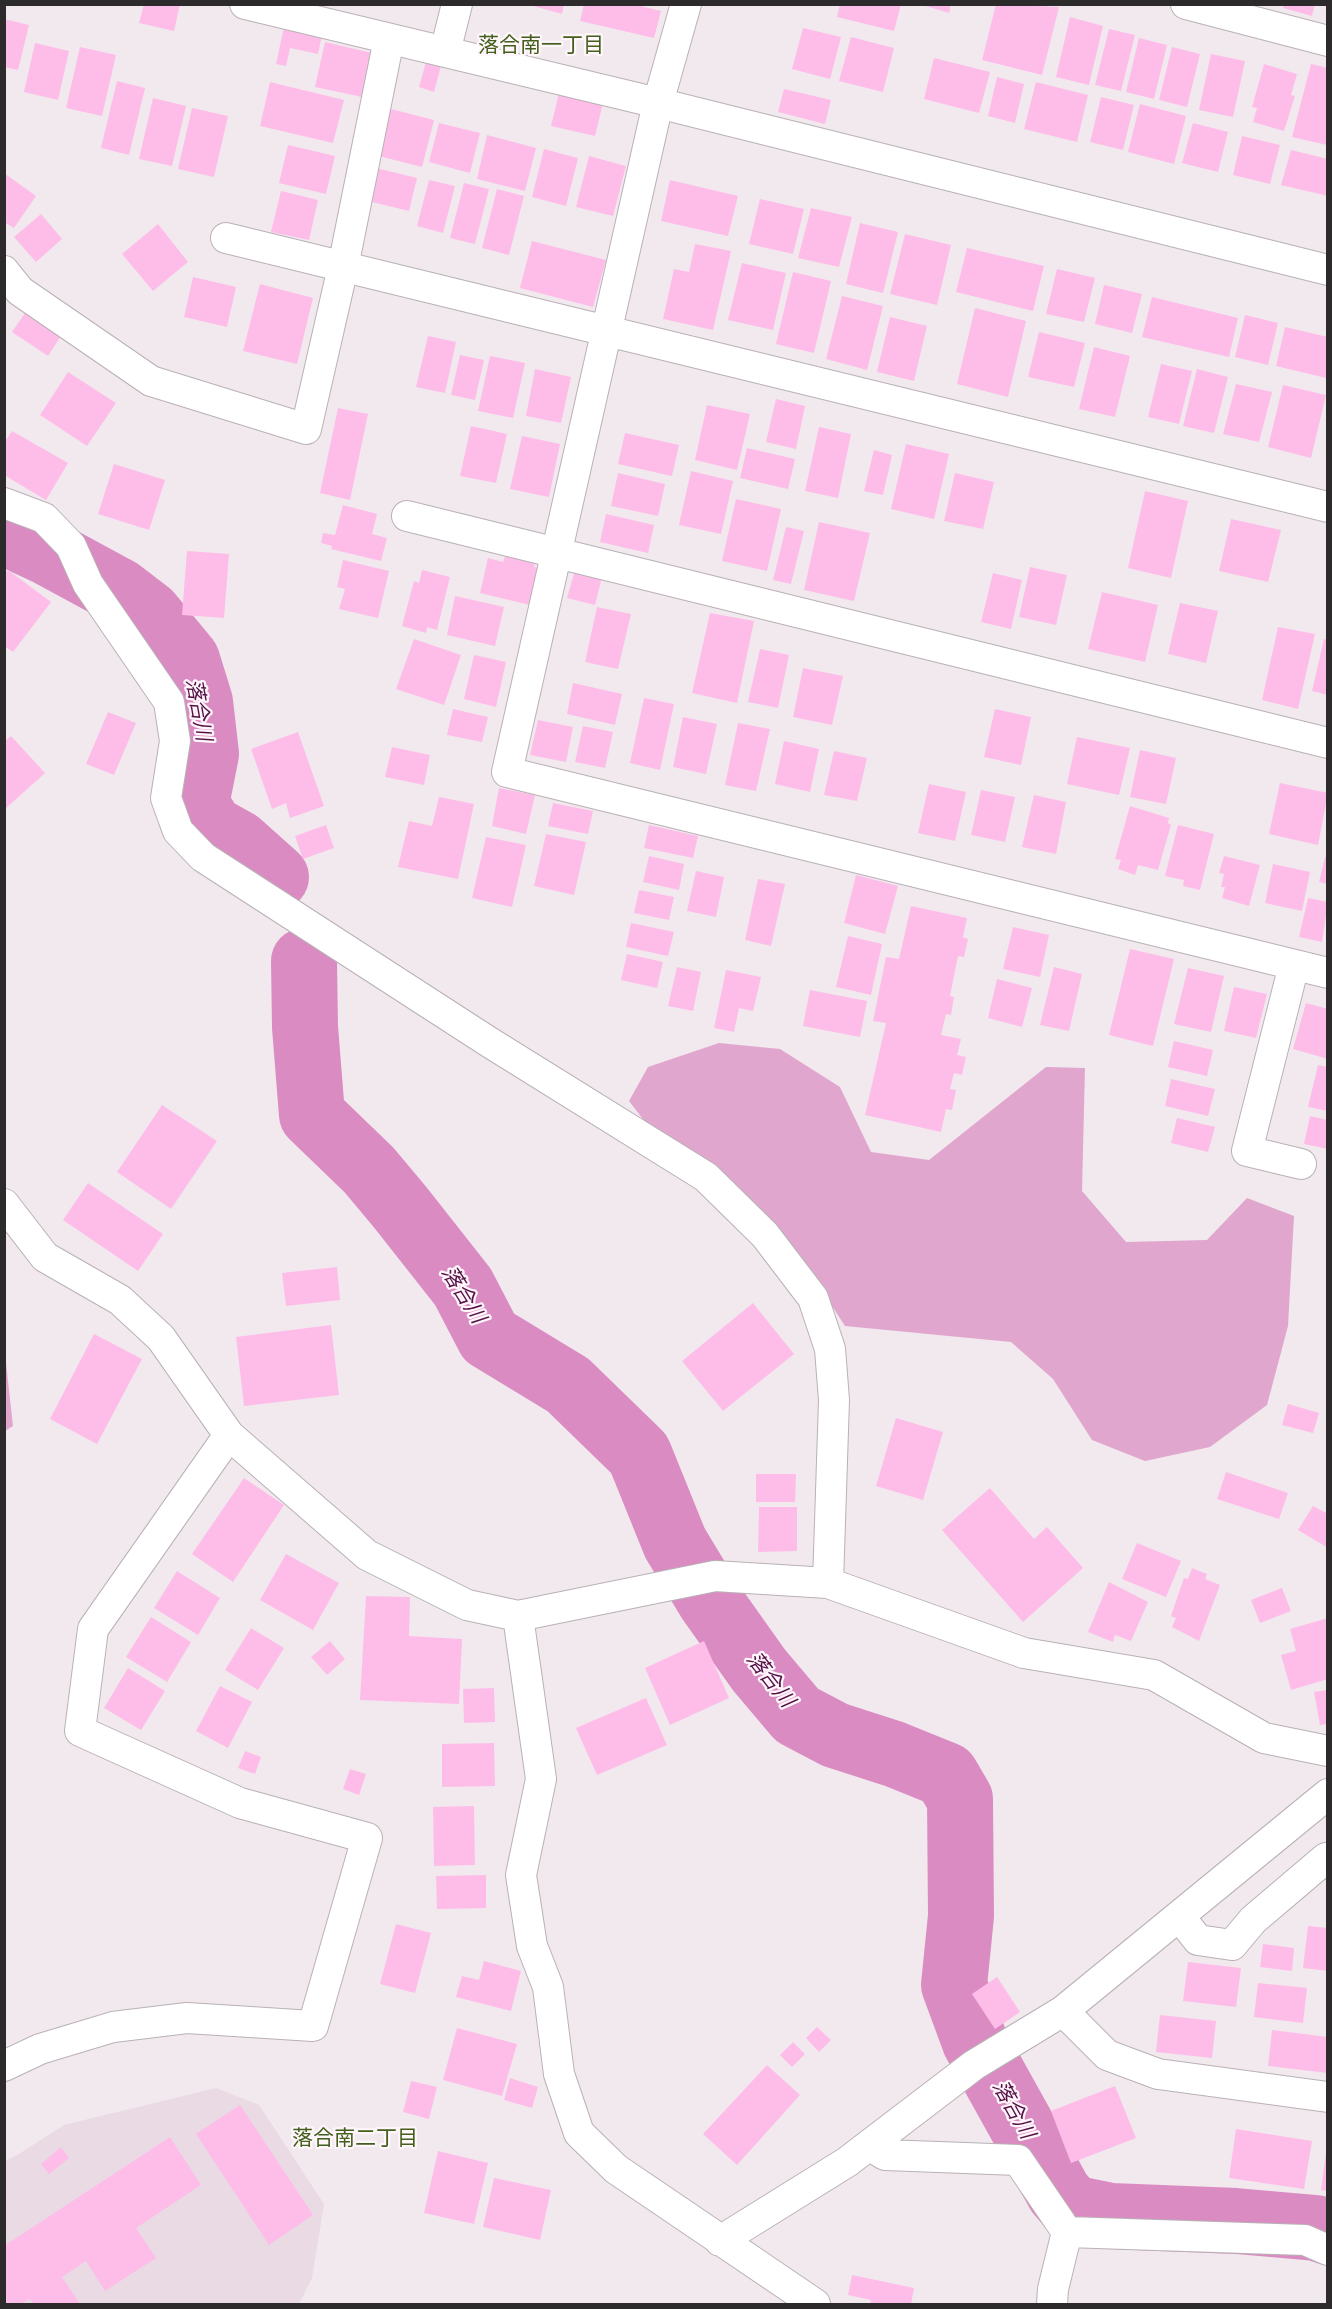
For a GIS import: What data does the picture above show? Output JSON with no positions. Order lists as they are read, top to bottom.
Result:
{
  "districts": ["落合南一丁目", "落合南二丁目"],
  "water": ["落合川"]
}
